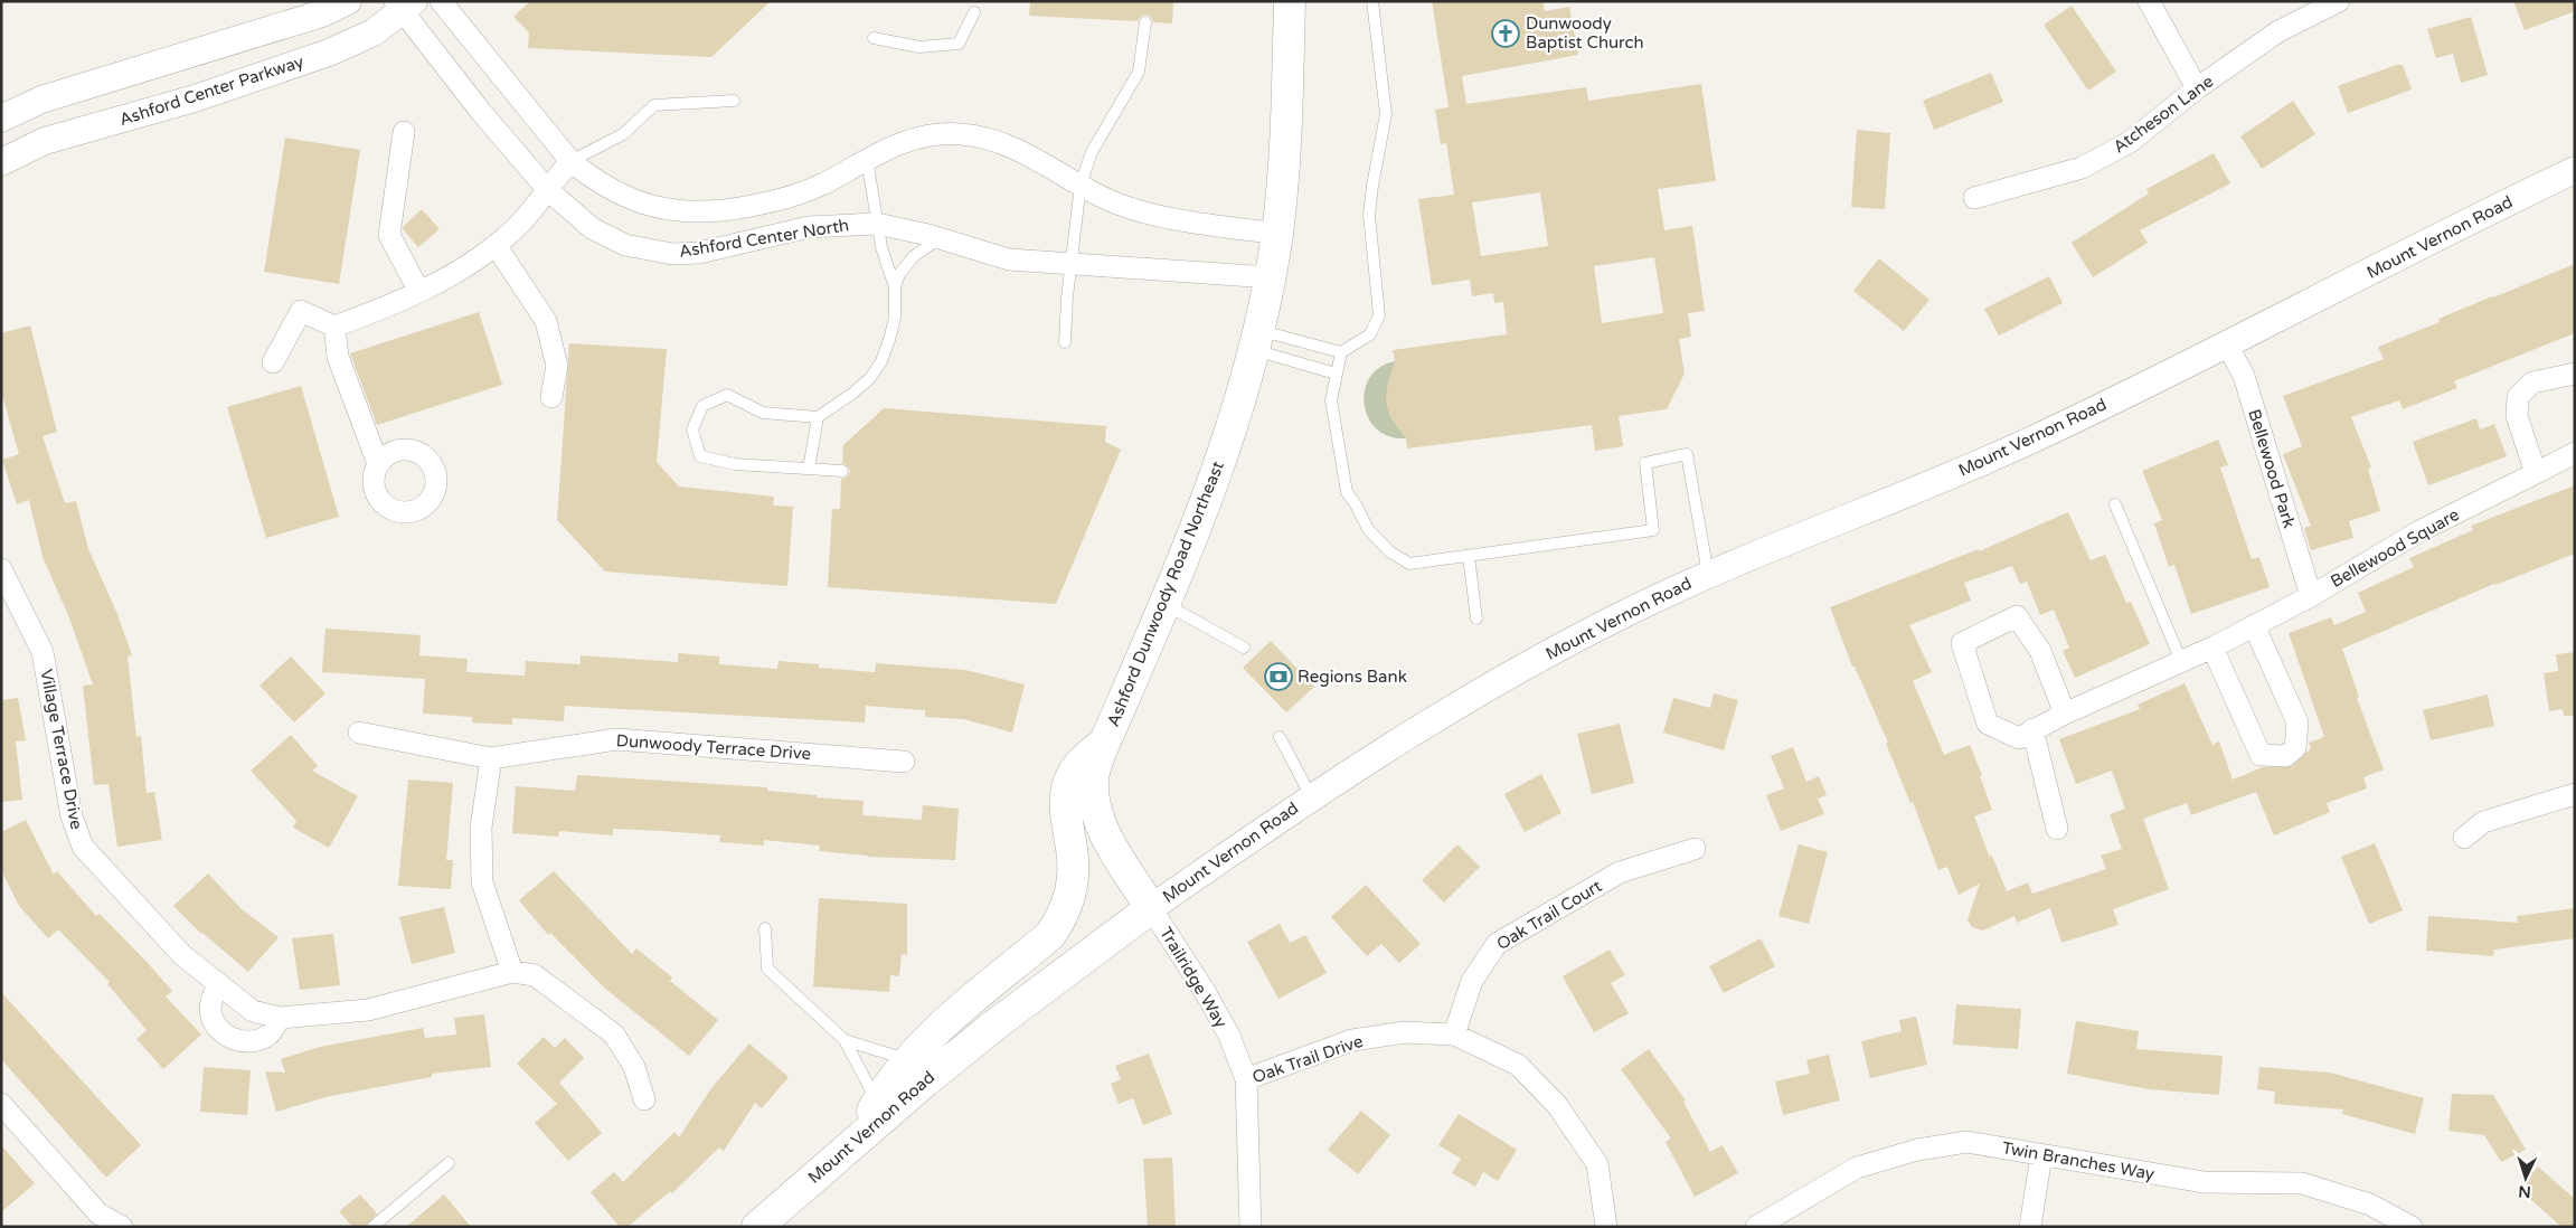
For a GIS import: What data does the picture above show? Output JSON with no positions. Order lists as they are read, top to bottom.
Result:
{
  "streets": {
    "main road": ["Mount Vernon Road", "Ashford Dunwoody Road Northeast"],
    "street": [
      "Ashford Center Parkway",
      "Atcheson Lane",
      "Ashford Center North",
      "Bellewood Park",
      "Bellewood Square",
      "Dunwoody Terrace Drive",
      "Village Terrace Drive",
      "Oak Trail Court",
      "Trailridge Way",
      "Oak Trail Drive",
      "Twin Branches Way"
    ]
  },
  "crossings": [
    ["Ashford Center Parkway", "Ashford Center North"],
    ["Mount Vernon Road", "Bellewood Park"],
    ["Mount Vernon Road", "Ashford Dunwoody Road Northeast"],
    ["Mount Vernon Road", "Trailridge Way"],
    ["Ashford Center North", "Ashford Dunwoody Road Northeast"],
    ["Bellewood Park", "Bellewood Square"],
    ["Ashford Dunwoody Road Northeast", "Trailridge Way"],
    ["Oak Trail Court", "Oak Trail Drive"],
    ["Trailridge Way", "Oak Trail Drive"]
  ],
  "places": {
    "church": ["Dunwoody Baptist Church"],
    "bank": ["Regions Bank"]
  },
  "north": "bottom"
}
